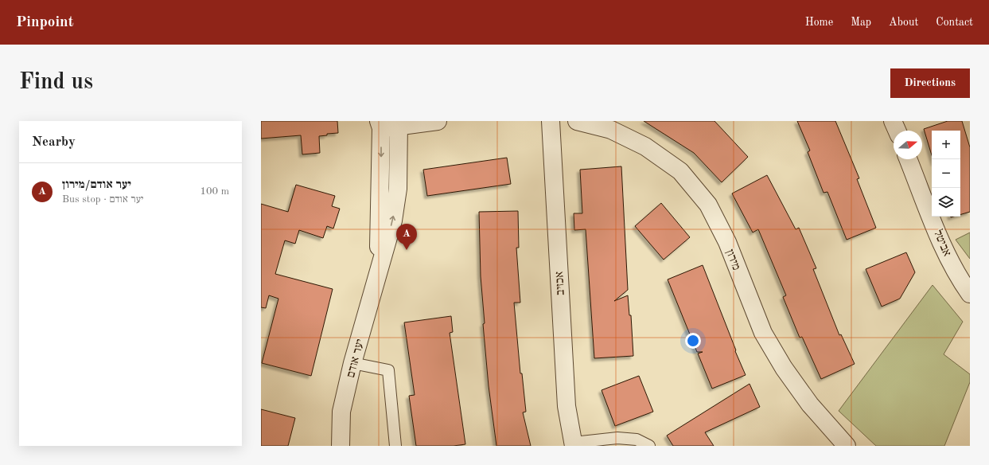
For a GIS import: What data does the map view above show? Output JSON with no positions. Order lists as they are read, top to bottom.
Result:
{
  "streets": {
    "street": [
      "אביטל",
      "מירון",
      "אכזיב",
      "יער אודם"
    ]
  },
  "north": "right",
  "page": {
    "header": "Pinpoint",
    "nav": [
      "Home",
      "Map",
      "About",
      "Contact"
    ],
    "buttons": "Directions",
    "title": "Find us",
    "heading": "Nearby",
    "map_buttons": ["+", "−"],
    "list": [
      {
        "mark": "A",
        "name": "יער אודם/מירון",
        "note": "Bus stop · יער אודם",
        "value": "100 m"
      }
    ],
    "pins": "A"
  }
}
